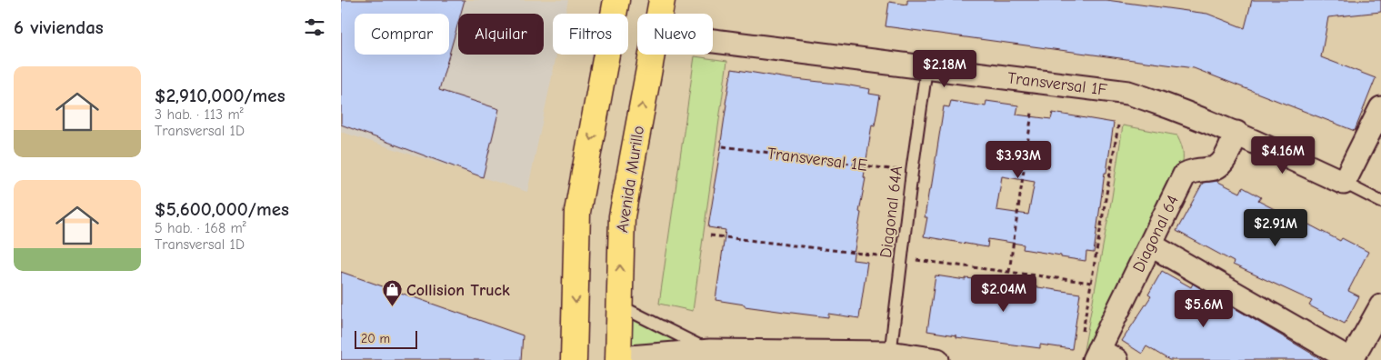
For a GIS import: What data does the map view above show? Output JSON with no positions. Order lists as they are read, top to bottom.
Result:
{
  "streets": {
    "main road": ["Avenida Murillo"],
    "street": ["Transversal 1F", "Diagonal 64"],
    "lane": ["Diagonal 64A"],
    "path": ["Transversal 1E"]
  },
  "crossings": [
    ["Transversal 1F", "Diagonal 64A"],
    ["Transversal 1F", "Diagonal 64"],
    ["Transversal 1E", "Diagonal 64A"]
  ],
  "places": {
    "shop": ["Collision Truck"]
  },
  "scale_bar": "20 m",
  "page": {
    "heading": "6 viviendas",
    "chip": [
      "Comprar",
      "Alquilar",
      "Filtros",
      "Nuevo"
    ],
    "price": [
      "$2.18M",
      "$4.16M",
      "$3.93M",
      "$2.91M",
      "$2.04M",
      "$5.6M"
    ],
    "list": [
      {
        "name": "$2,910,000/mes",
        "note": "3 hab. · 113 m² · Transversal 1D"
      },
      {
        "name": "$5,600,000/mes",
        "note": "5 hab. · 168 m² · Transversal 1D"
      }
    ],
    "scale": "20 m"
  }
}
